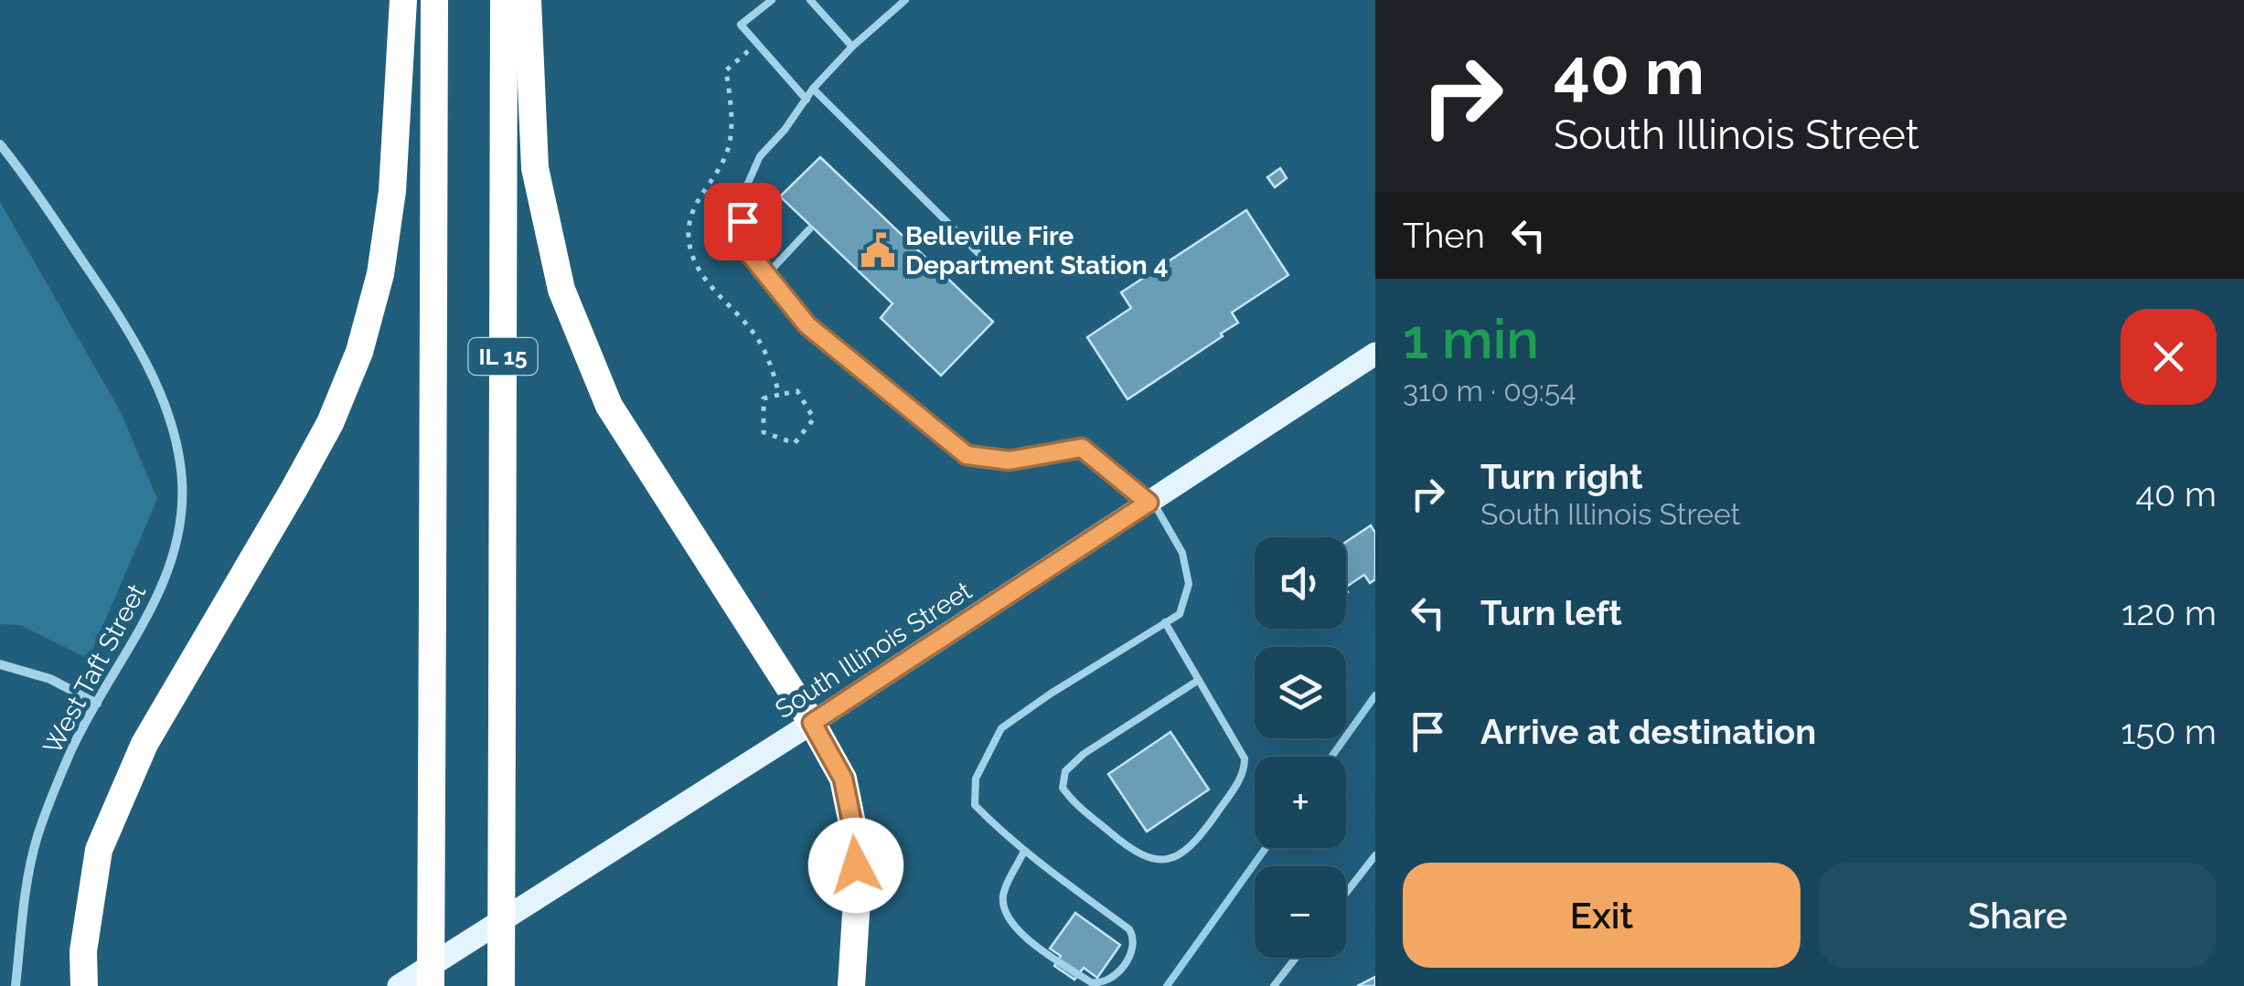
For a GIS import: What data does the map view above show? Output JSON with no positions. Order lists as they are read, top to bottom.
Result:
{
  "streets": {
    "highway": ["IL 15"],
    "main road": ["South Illinois Street"],
    "street": ["West Taft Street"]
  },
  "places": {
    "public building": ["Belleville Fire Department Station 4"]
  },
  "page": {
    "turn": ["40 m", "South Illinois Street"],
    "then": "Then",
    "heading": ["1 min", "310 m · 09:54"],
    "list": [
      {
        "name": "Turn right",
        "note": "South Illinois Street",
        "value": "40 m"
      },
      {
        "name": "Turn left",
        "value": "120 m"
      },
      {
        "name": "Arrive at destination",
        "value": "150 m"
      }
    ],
    "map_buttons": ["+", "−"],
    "buttons": ["Exit", "Share"]
  }
}
